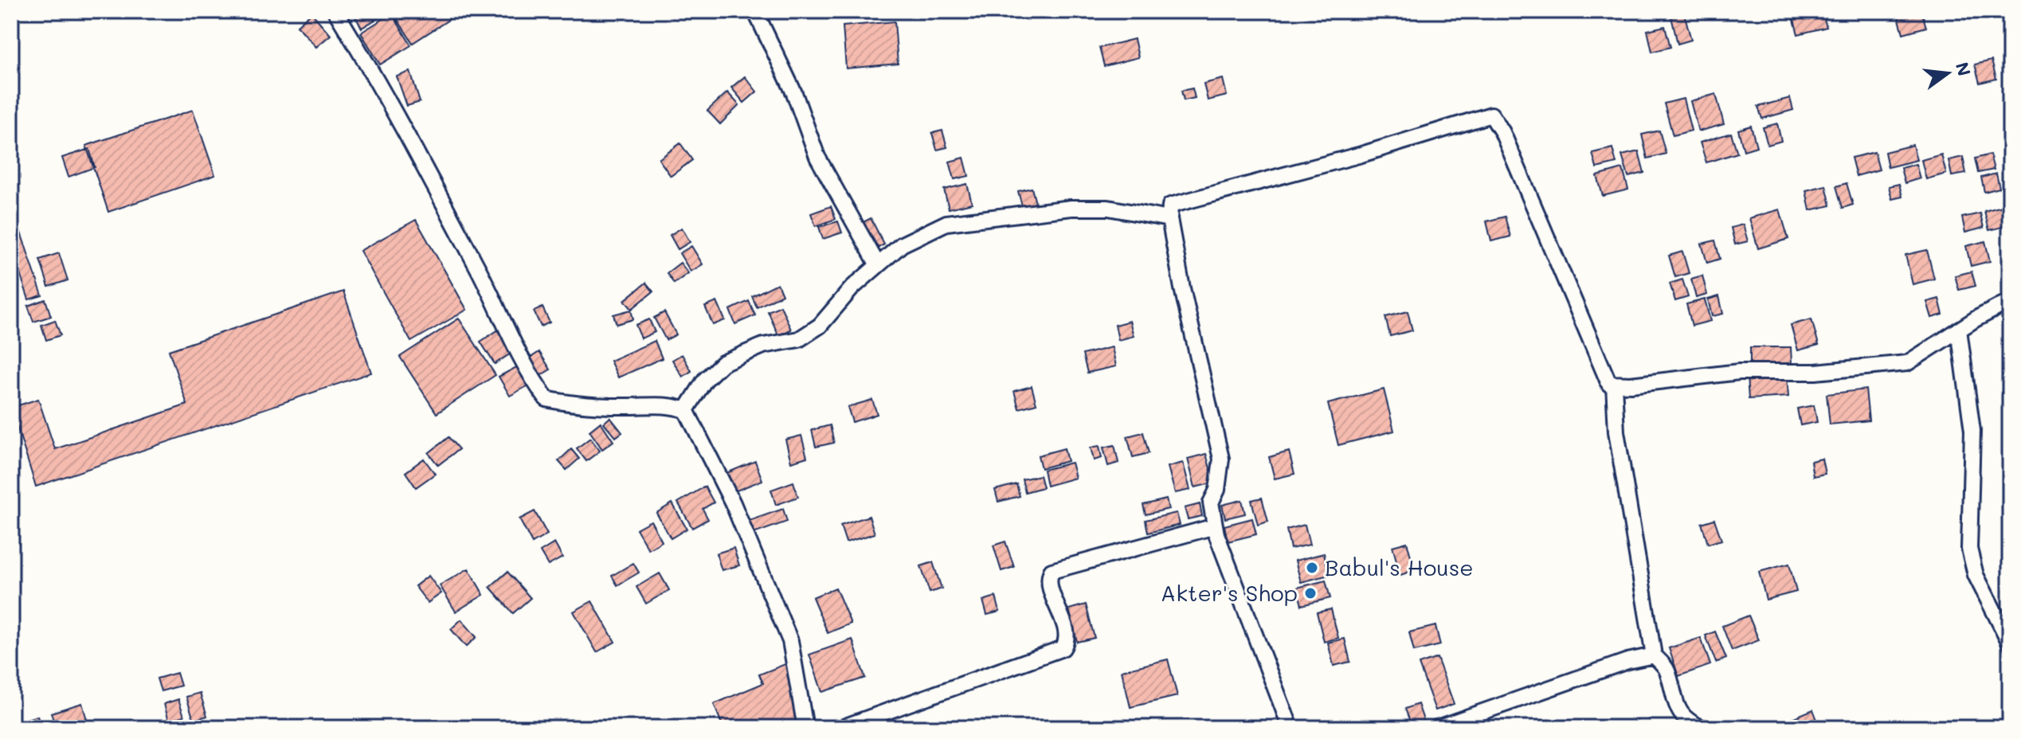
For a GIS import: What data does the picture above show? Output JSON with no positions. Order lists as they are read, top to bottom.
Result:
{
  "places": ["Babul's House", "Akter's Shop"],
  "north": "right"
}
